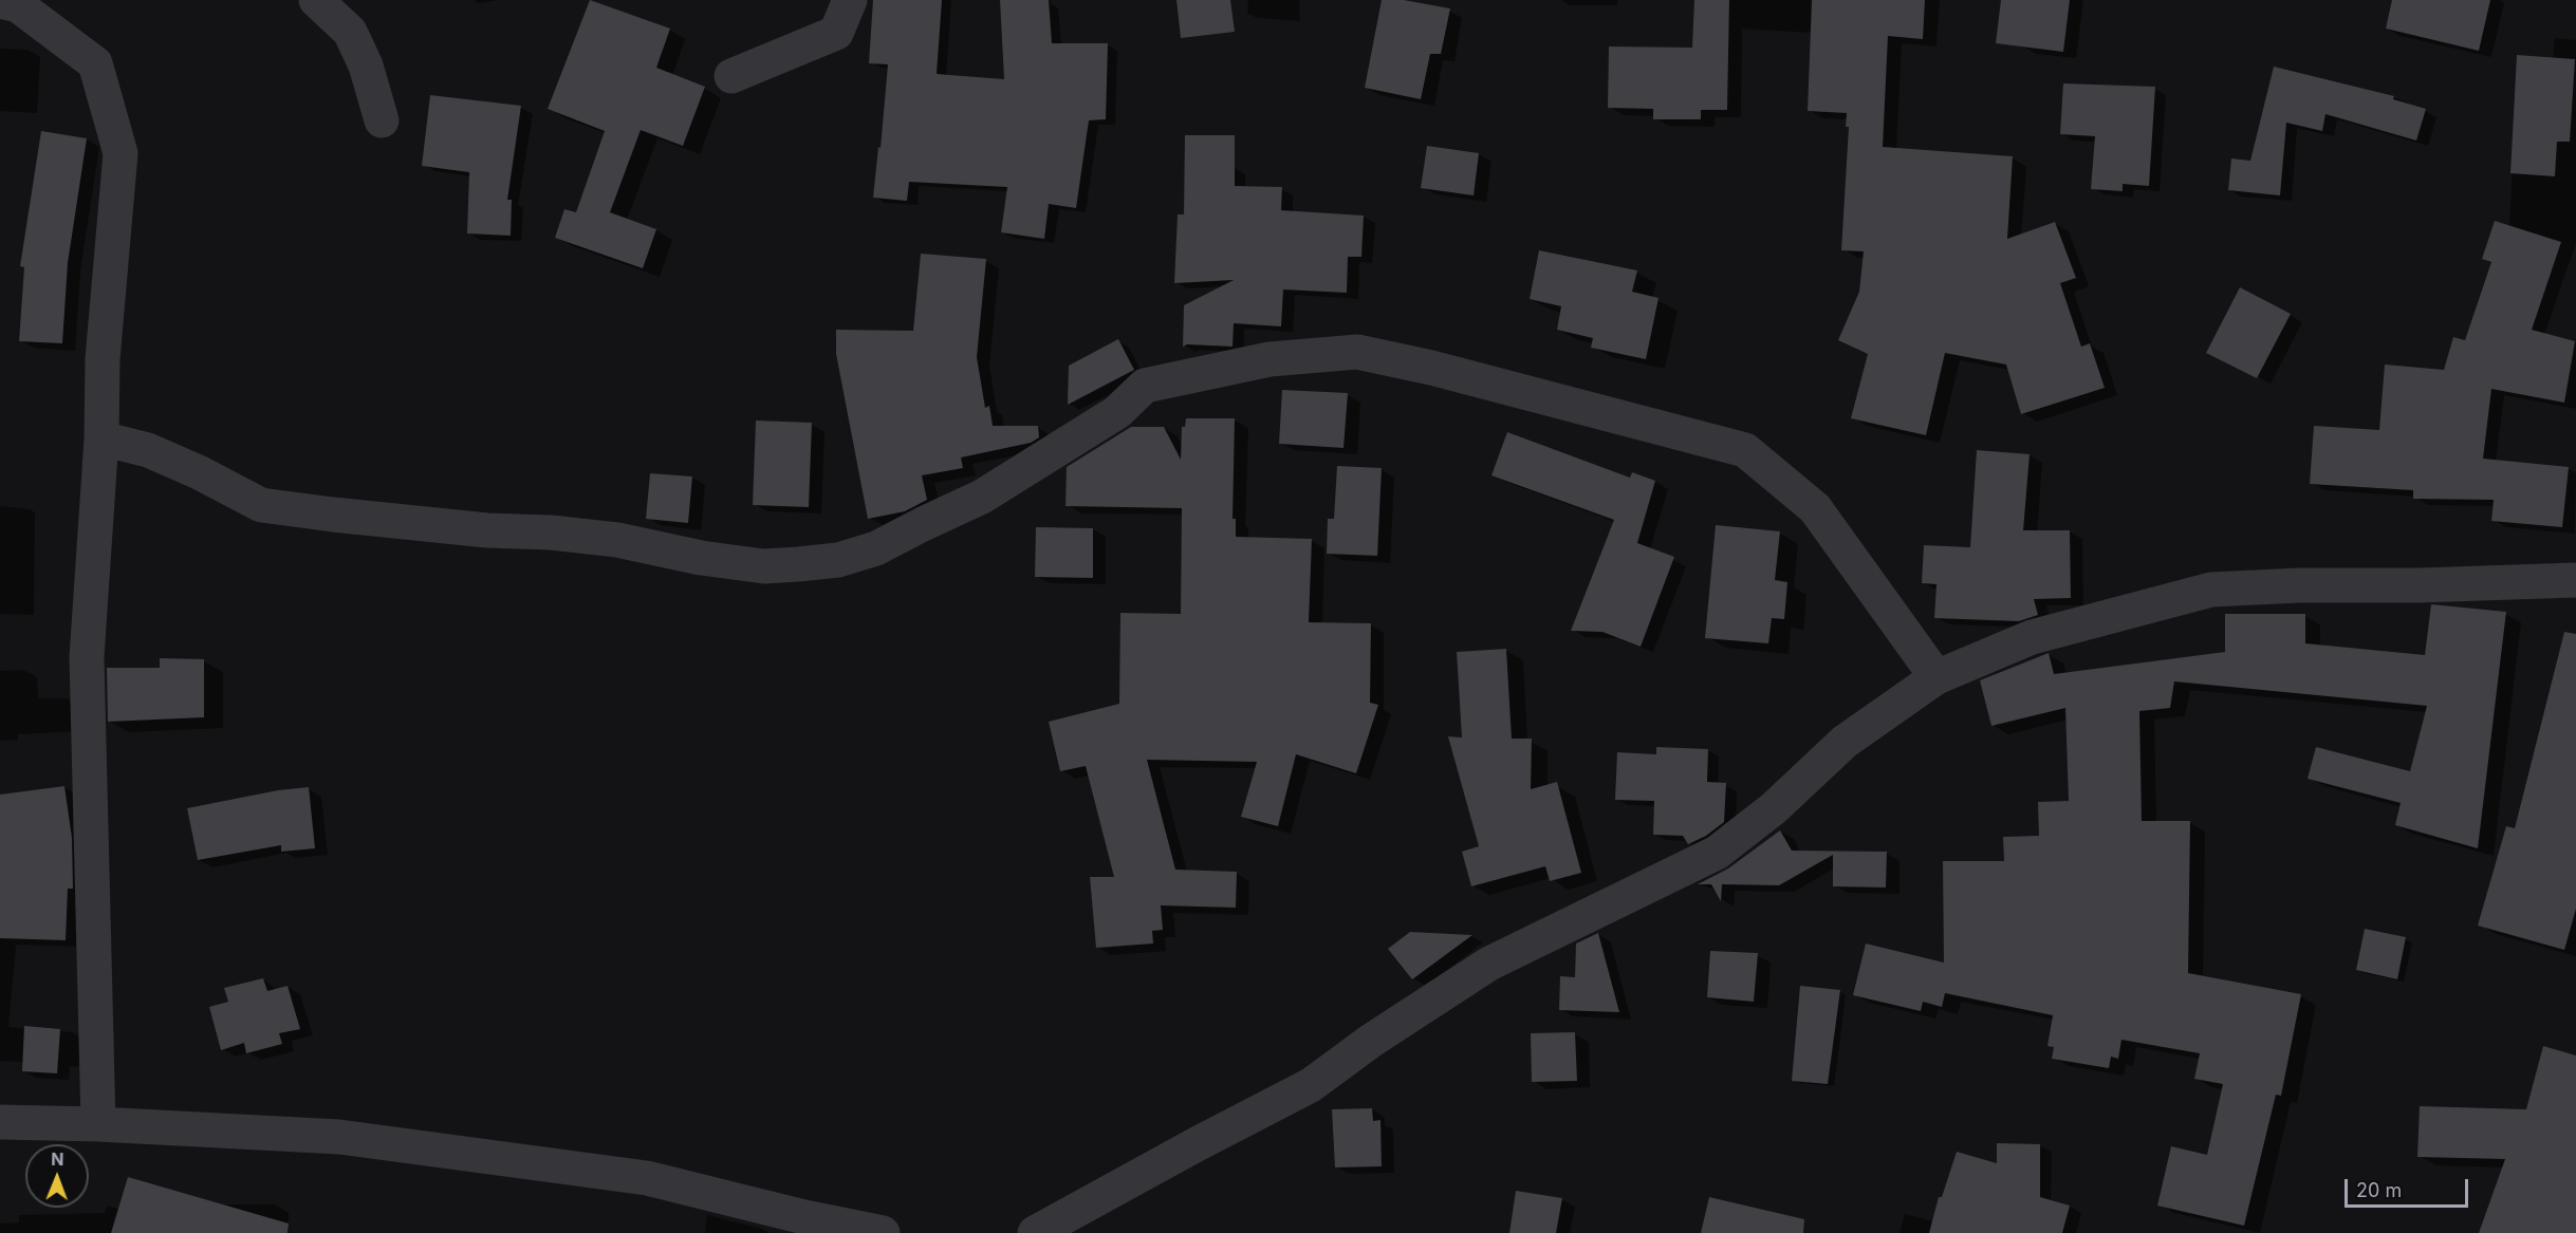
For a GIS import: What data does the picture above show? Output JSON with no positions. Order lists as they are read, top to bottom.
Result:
{
  "scale_bar": "20 m",
  "north": "top"
}
